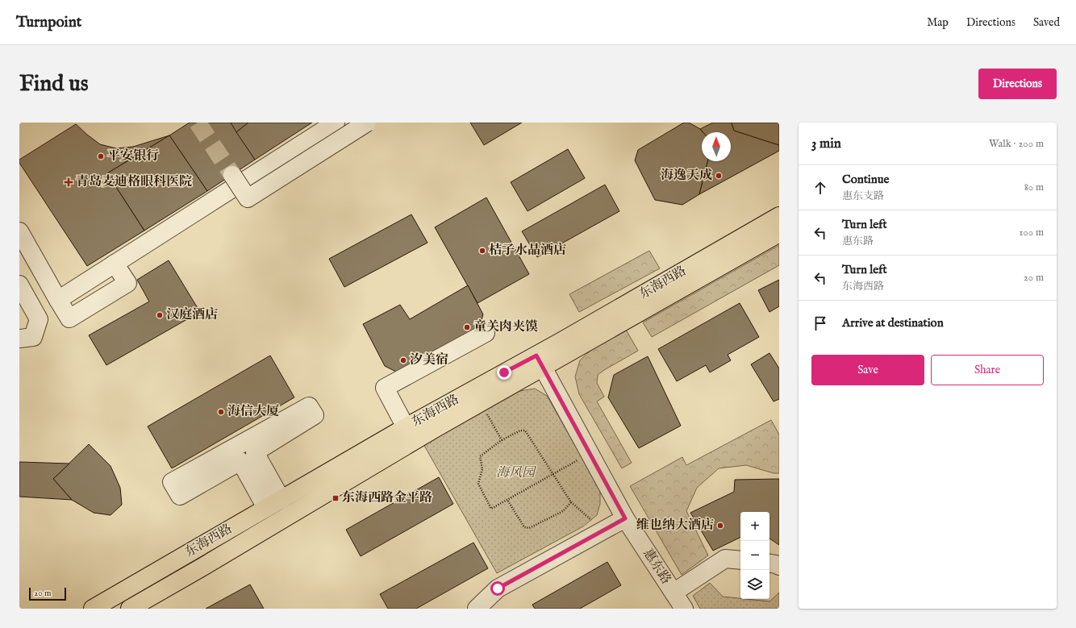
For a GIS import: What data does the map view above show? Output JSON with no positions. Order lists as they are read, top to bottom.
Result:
{
  "streets": {
    "main road": ["东海西路"],
    "street": ["惠东路"]
  },
  "crossings": [
    ["东海西路", "惠东路"]
  ],
  "parks": ["海风园"],
  "places": {
    "other": [
      "平安银行",
      "海逸天成",
      "桔子水晶酒店",
      "汉庭酒店",
      "童关肉夹馍",
      "汐美宿",
      "海信大厦",
      "维也纳大酒店"
    ],
    "health": ["青岛麦迪格眼科医院"],
    "transit": ["东海西路金平路"]
  },
  "scale_bar": "20 m",
  "north": "top",
  "page": {
    "header": "Turnpoint",
    "nav": ["Map", "Directions", "Saved"],
    "buttons": [
      "Directions",
      ["Save", "Share"]
    ],
    "title": "Find us",
    "heading": ["3 min", "Walk · 200 m"],
    "list": [
      ["Continue", "惠东支路", "80 m"],
      ["Turn left", "惠东路", "100 m"],
      ["Turn left", "东海西路", "20 m"],
      "Arrive at destination"
    ],
    "map_buttons": ["+", "−"],
    "scale": "20 m"
  }
}
